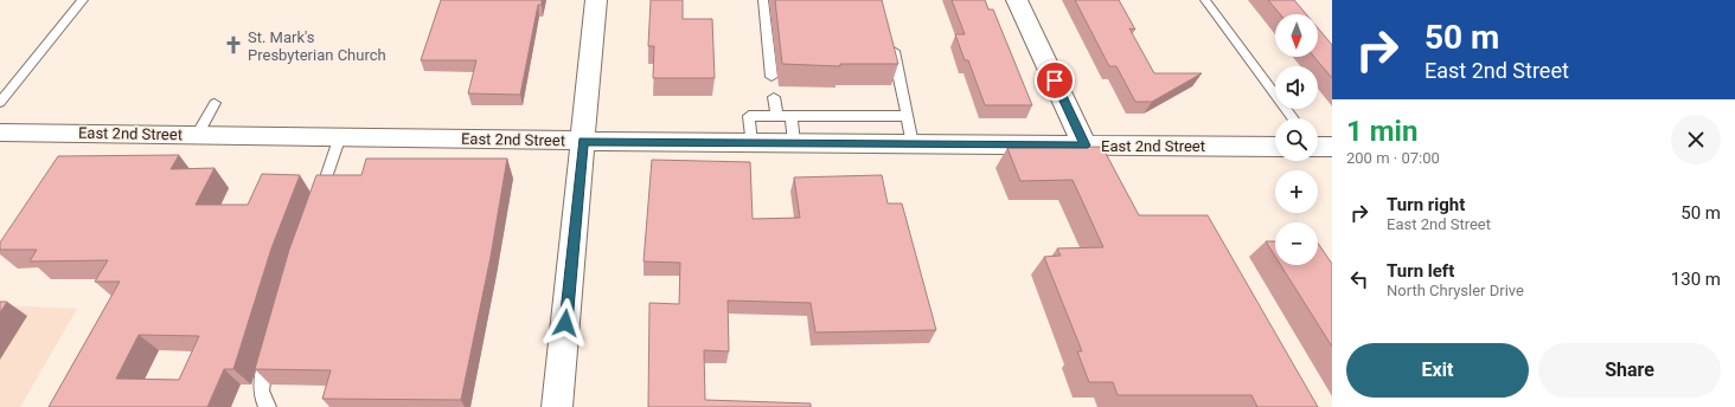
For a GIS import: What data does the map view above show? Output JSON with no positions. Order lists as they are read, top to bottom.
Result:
{
  "streets": {
    "street": ["East 2nd Street"]
  },
  "places": {
    "church": ["St. Mark's Presbyterian Church"]
  },
  "north": "bottom",
  "page": {
    "turn": ["50 m", "East 2nd Street"],
    "map_buttons": ["+", "−"],
    "heading": ["1 min", "200 m · 07:00"],
    "list": [
      {
        "name": "Turn right",
        "note": "East 2nd Street",
        "value": "50 m"
      },
      {
        "name": "Turn left",
        "note": "North Chrysler Drive",
        "value": "130 m"
      }
    ],
    "buttons": ["Exit", "Share"]
  }
}
